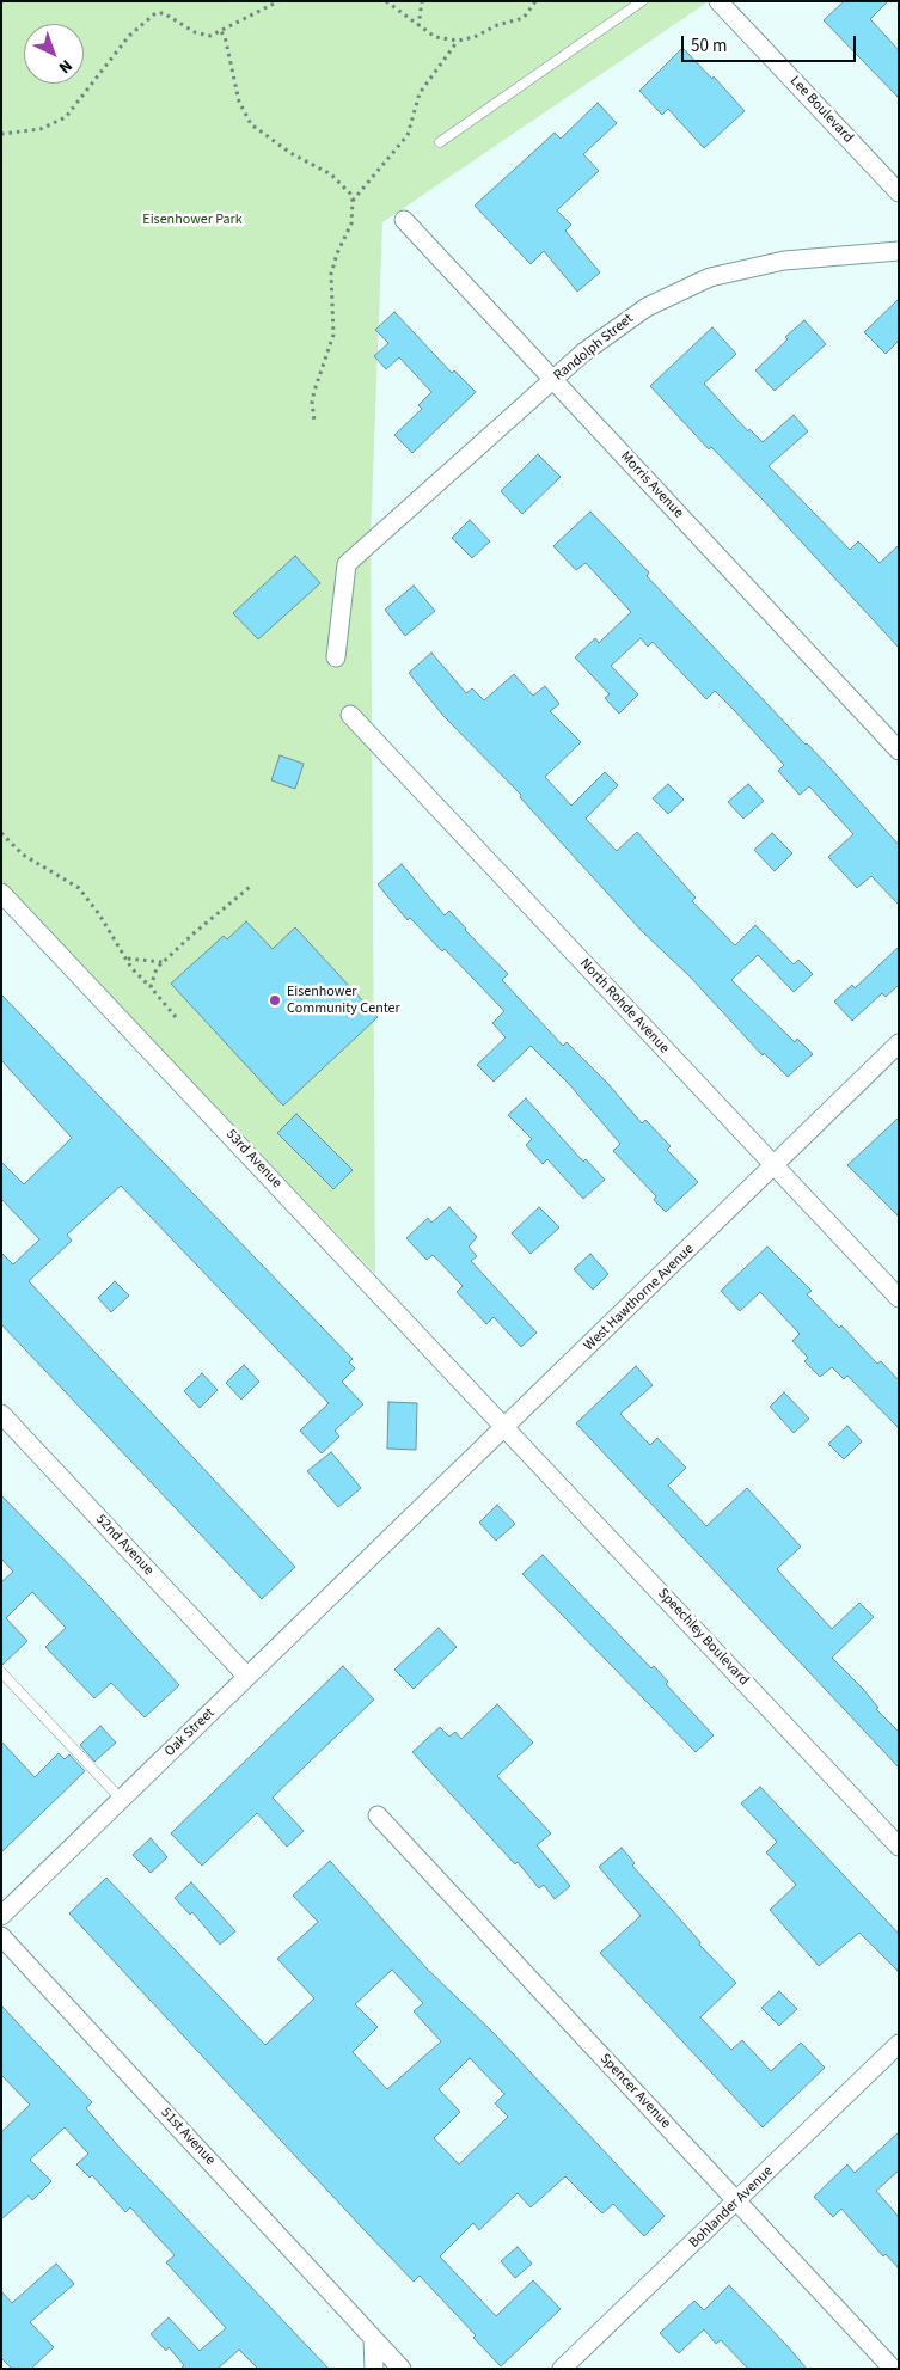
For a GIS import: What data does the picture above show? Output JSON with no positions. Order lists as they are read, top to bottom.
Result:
{
  "streets": {
    "street": [
      "Lee Boulevard",
      "Randolph Street",
      "Morris Avenue",
      "North Rohde Avenue",
      "53rd Avenue",
      "West Hawthorne Avenue",
      "52nd Avenue",
      "Speechley Boulevard",
      "Oak Street",
      "Spencer Avenue",
      "51st Avenue",
      "Bohlander Avenue"
    ]
  },
  "crossings": [
    ["Randolph Street", "Morris Avenue"],
    ["North Rohde Avenue", "West Hawthorne Avenue"],
    ["53rd Avenue", "West Hawthorne Avenue"],
    ["53rd Avenue", "Speechley Boulevard"],
    ["West Hawthorne Avenue", "Speechley Boulevard"],
    ["West Hawthorne Avenue", "Oak Street"],
    ["52nd Avenue", "Oak Street"],
    ["Spencer Avenue", "Bohlander Avenue"]
  ],
  "parks": ["Eisenhower Park"],
  "places": ["Eisenhower Community Center"],
  "scale_bar": "50 m",
  "north": "bottom right"
}
